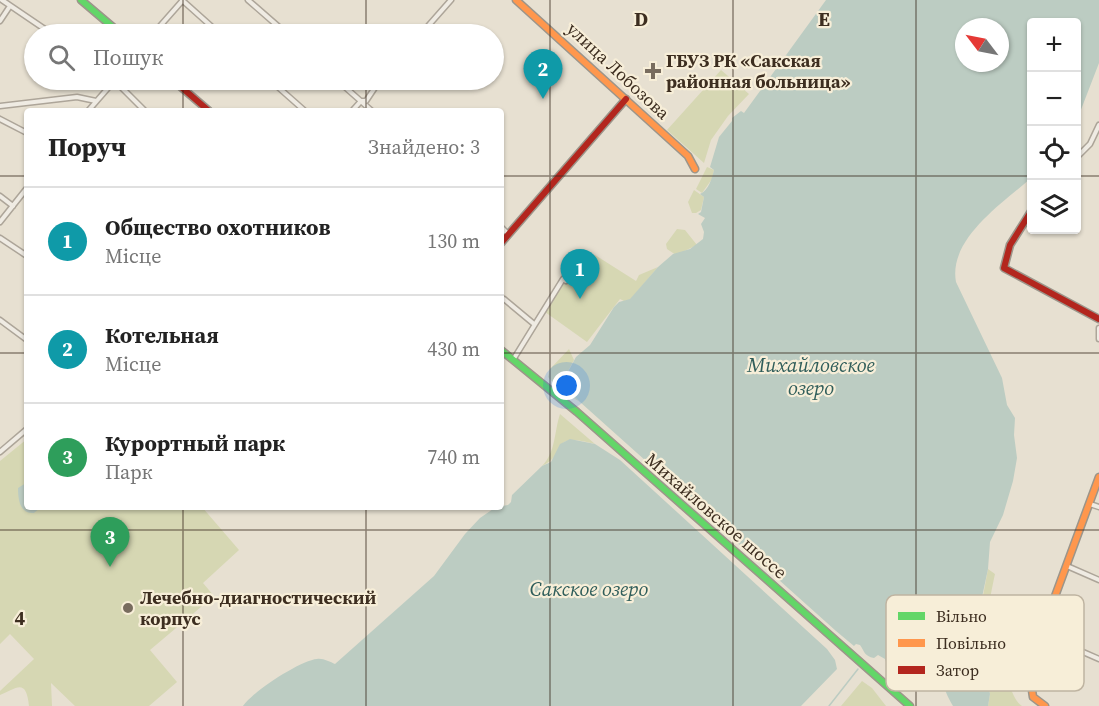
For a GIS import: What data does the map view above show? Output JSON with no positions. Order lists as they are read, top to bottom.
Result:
{
  "streets": {
    "street": ["улица Лобозова", "Михайловское шоссе"]
  },
  "water": ["Михайловское озеро", "Сакское озеро"],
  "places": {
    "health": ["ГБУЗ РК «Сакская районная больница»"],
    "other": ["Лечебно-диагностический корпус"]
  },
  "legend": ["Вільно", "Повільно", "Затор"],
  "north": "top left",
  "page": {
    "map_buttons": ["+", "−"],
    "search": "Пошук",
    "pins": ["2", "1", "3"],
    "heading": ["Поруч", "Знайдено: 3"],
    "list": [
      {
        "mark": "1",
        "name": "Общество охотников",
        "note": "Місце",
        "value": "130 m"
      },
      {
        "mark": "2",
        "name": "Котельная",
        "note": "Місце",
        "value": "430 m"
      },
      {
        "mark": "3",
        "name": "Курортный парк",
        "note": "Парк",
        "value": "740 m"
      }
    ]
  },
  "grid": {
    "columns": ["D", "E"],
    "rows": ["4"]
  }
}
